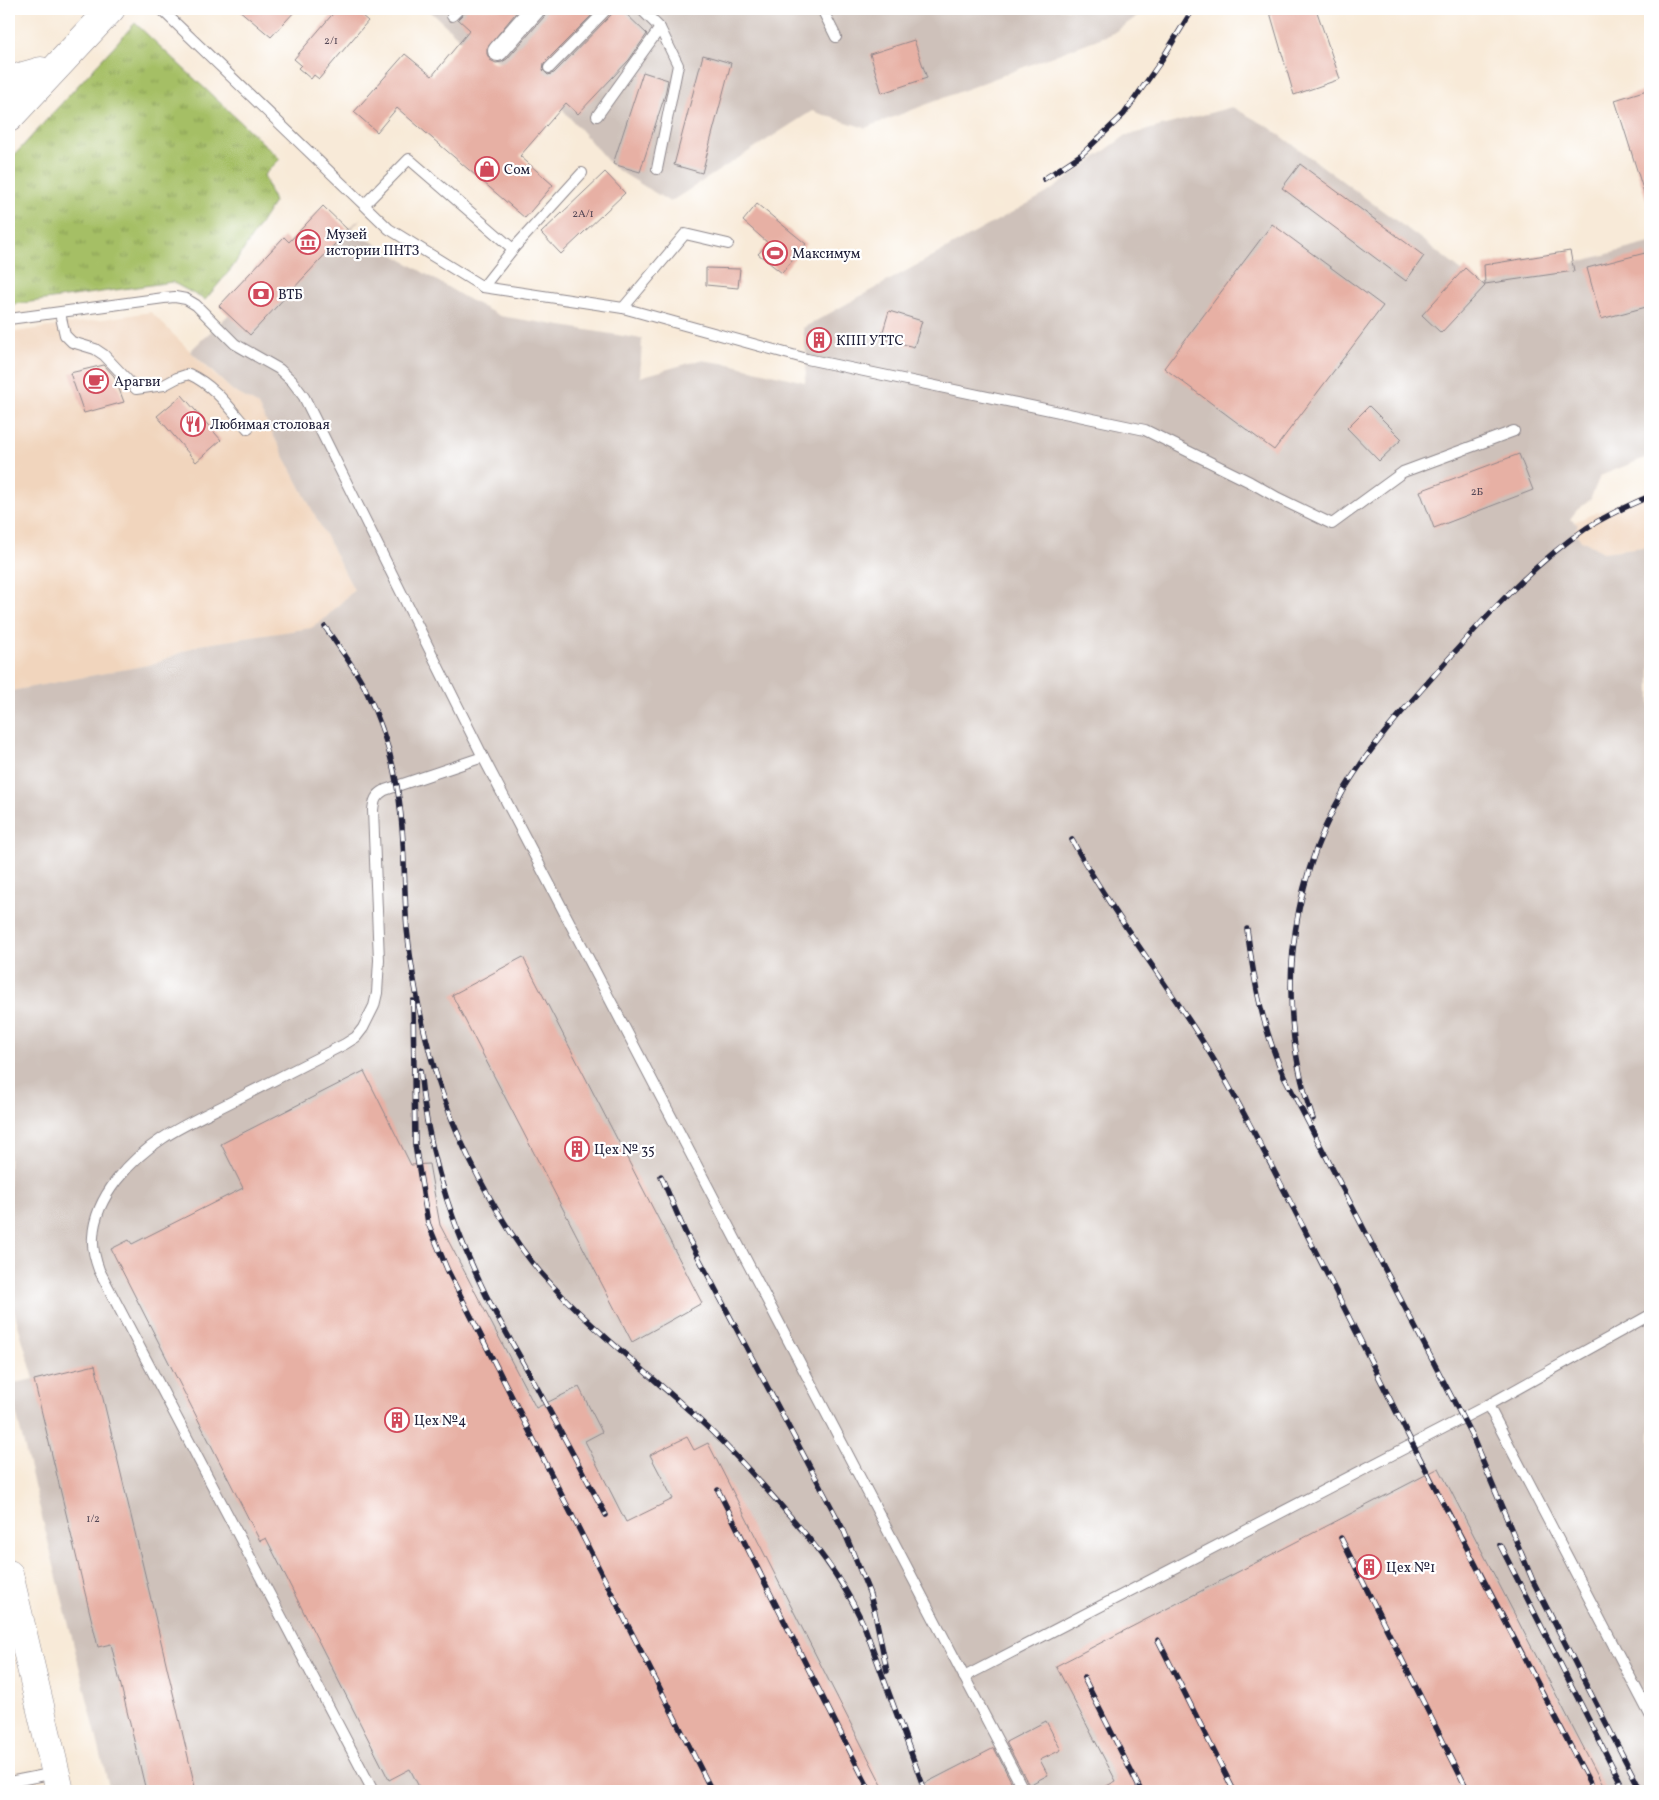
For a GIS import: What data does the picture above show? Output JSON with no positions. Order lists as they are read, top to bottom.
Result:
{
  "places": {
    "shop": ["Сом"],
    "museum": ["Музей истории ПНТЗ"],
    "sports": ["Максимум"],
    "bank": ["ВТБ"],
    "building": [
      "КПП УТТС",
      "Цех № 35",
      "Цех №4",
      "Цех №1"
    ],
    "cafe": ["Арагви"],
    "restaurant": ["Любимая столовая"]
  },
  "house_numbers": [
    "2/1",
    "2А/1",
    "2Б",
    "1/2"
  ]
}
